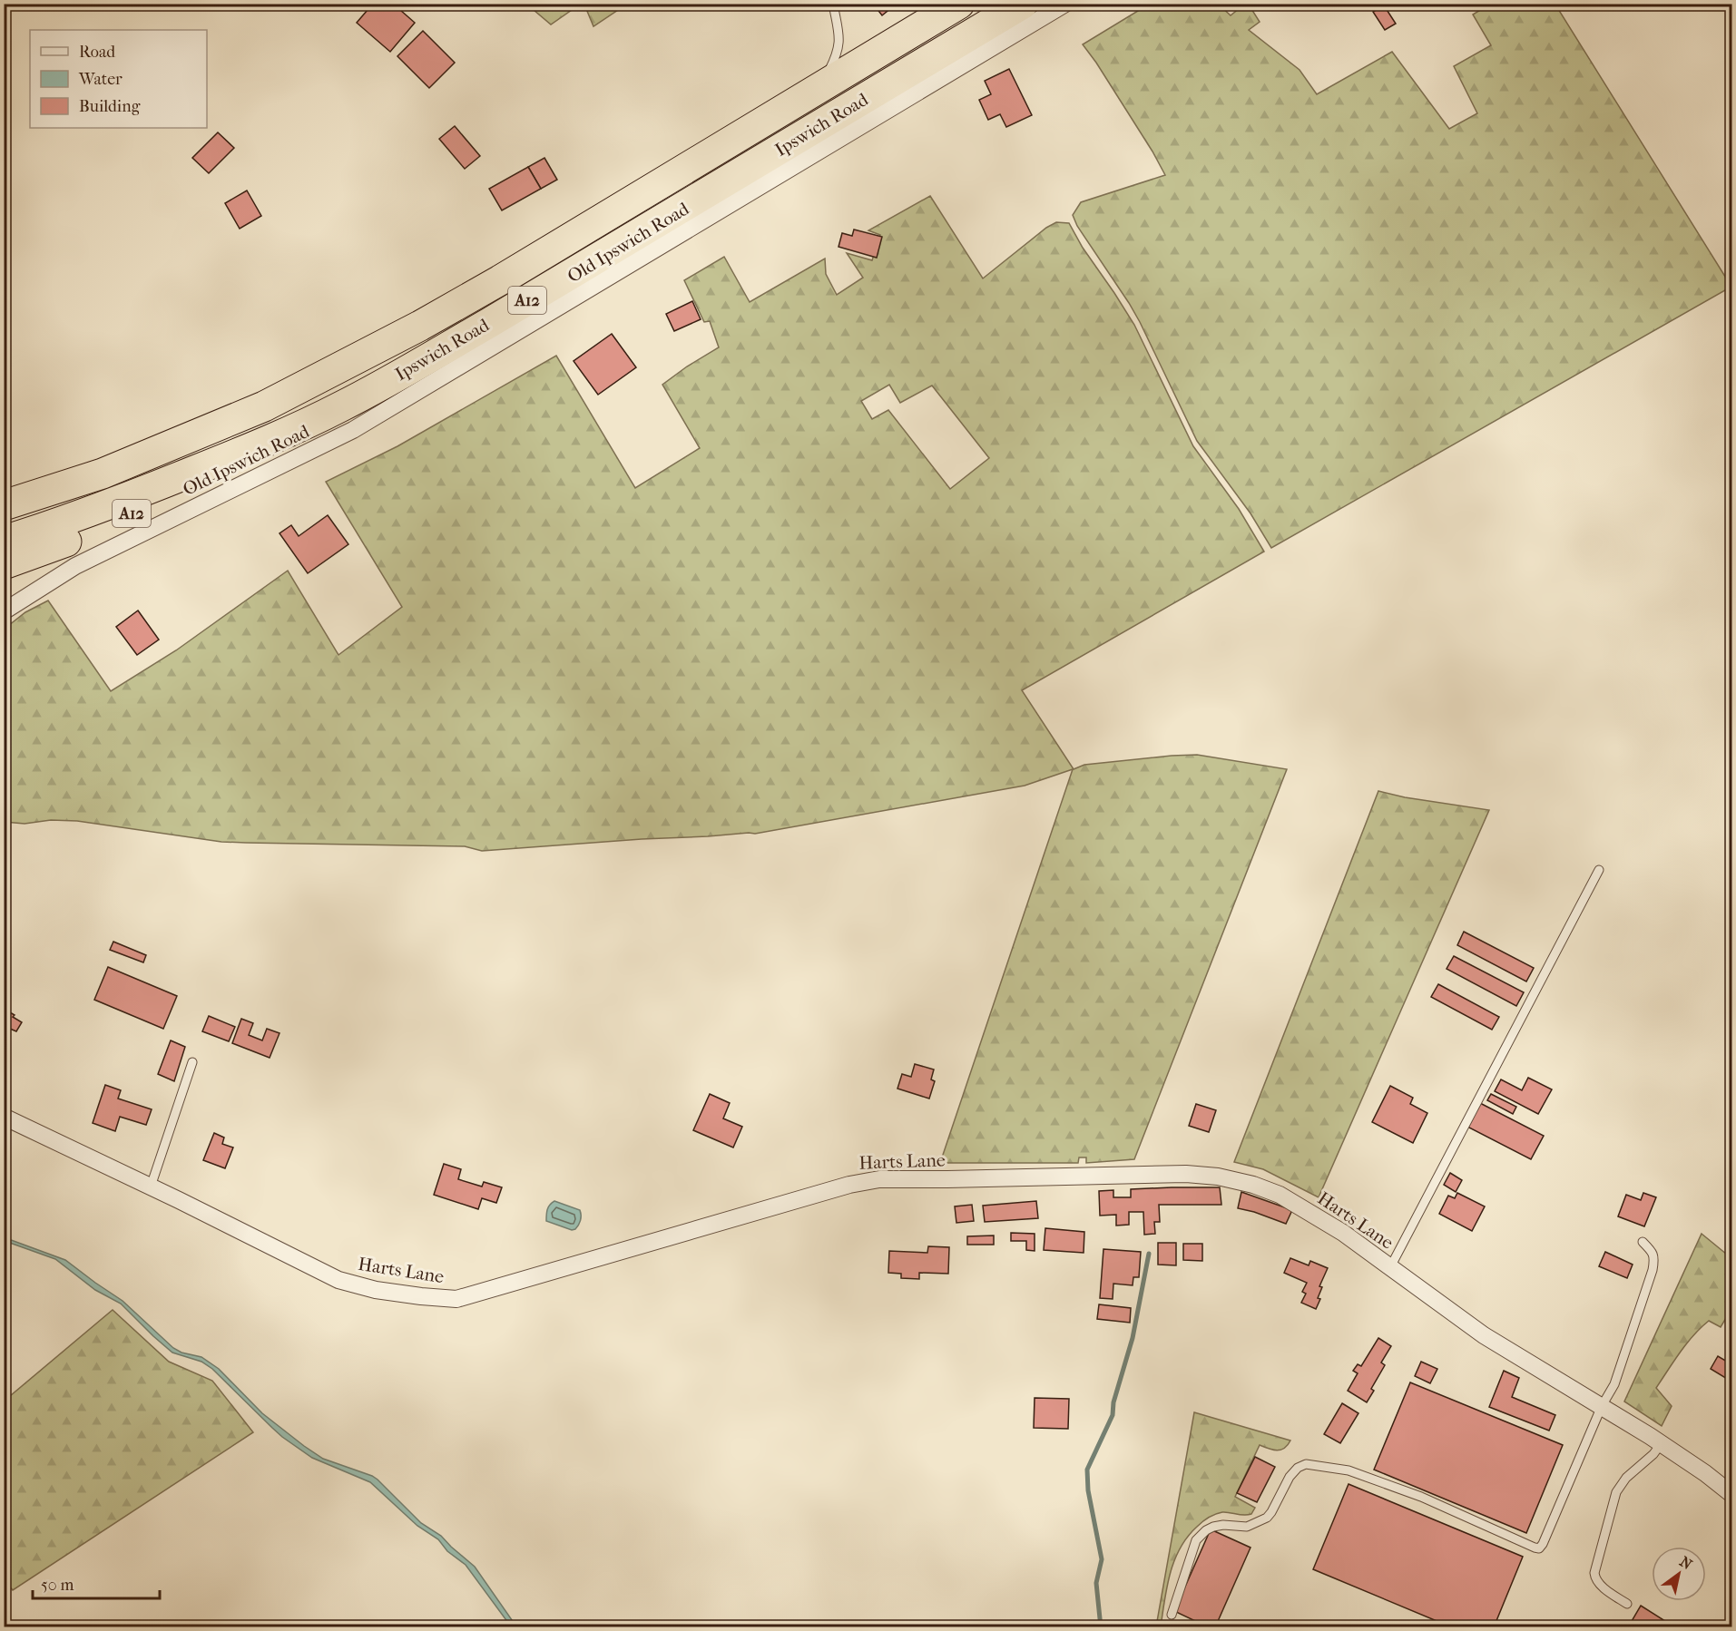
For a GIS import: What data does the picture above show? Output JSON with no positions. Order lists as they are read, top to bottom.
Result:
{
  "streets": {
    "highway": ["Ipswich Road", "A12"],
    "street": ["Old Ipswich Road", "Harts Lane"]
  },
  "crossings": [
    ["Ipswich Road", "A12"]
  ],
  "legend": ["Road", "Water", "Building"],
  "scale_bar": "50 m",
  "north": "top right"
}
